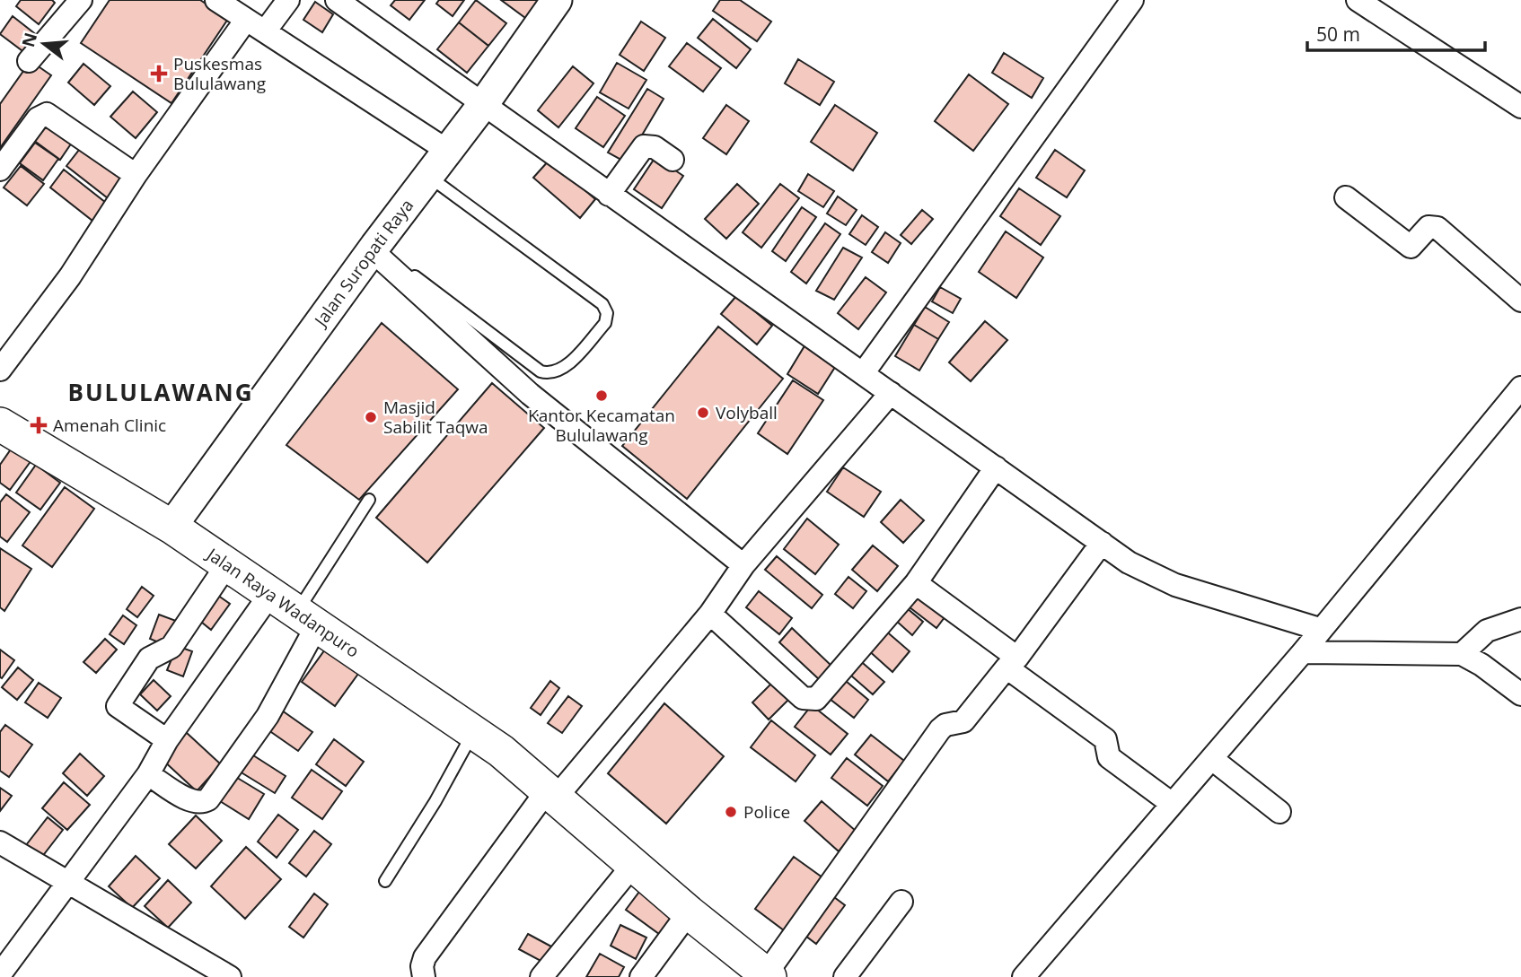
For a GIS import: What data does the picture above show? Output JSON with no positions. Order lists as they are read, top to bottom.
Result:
{
  "streets": {
    "main road": ["Jalan Raya Wadanpuro"],
    "street": ["Jalan Suropati Raya"]
  },
  "crossings": [
    ["Jalan Suropati Raya", "Jalan Raya Wadanpuro"]
  ],
  "districts": ["BULULAWANG"],
  "places": {
    "health": ["Puskesmas Bululawang", "Amenah Clinic"],
    "other": [
      "Kantor Kecamatan Bululawang",
      "Volyball",
      "Masjid Sabilit Taqwa",
      "Police"
    ]
  },
  "scale_bar": "50 m",
  "north": "left"
}
